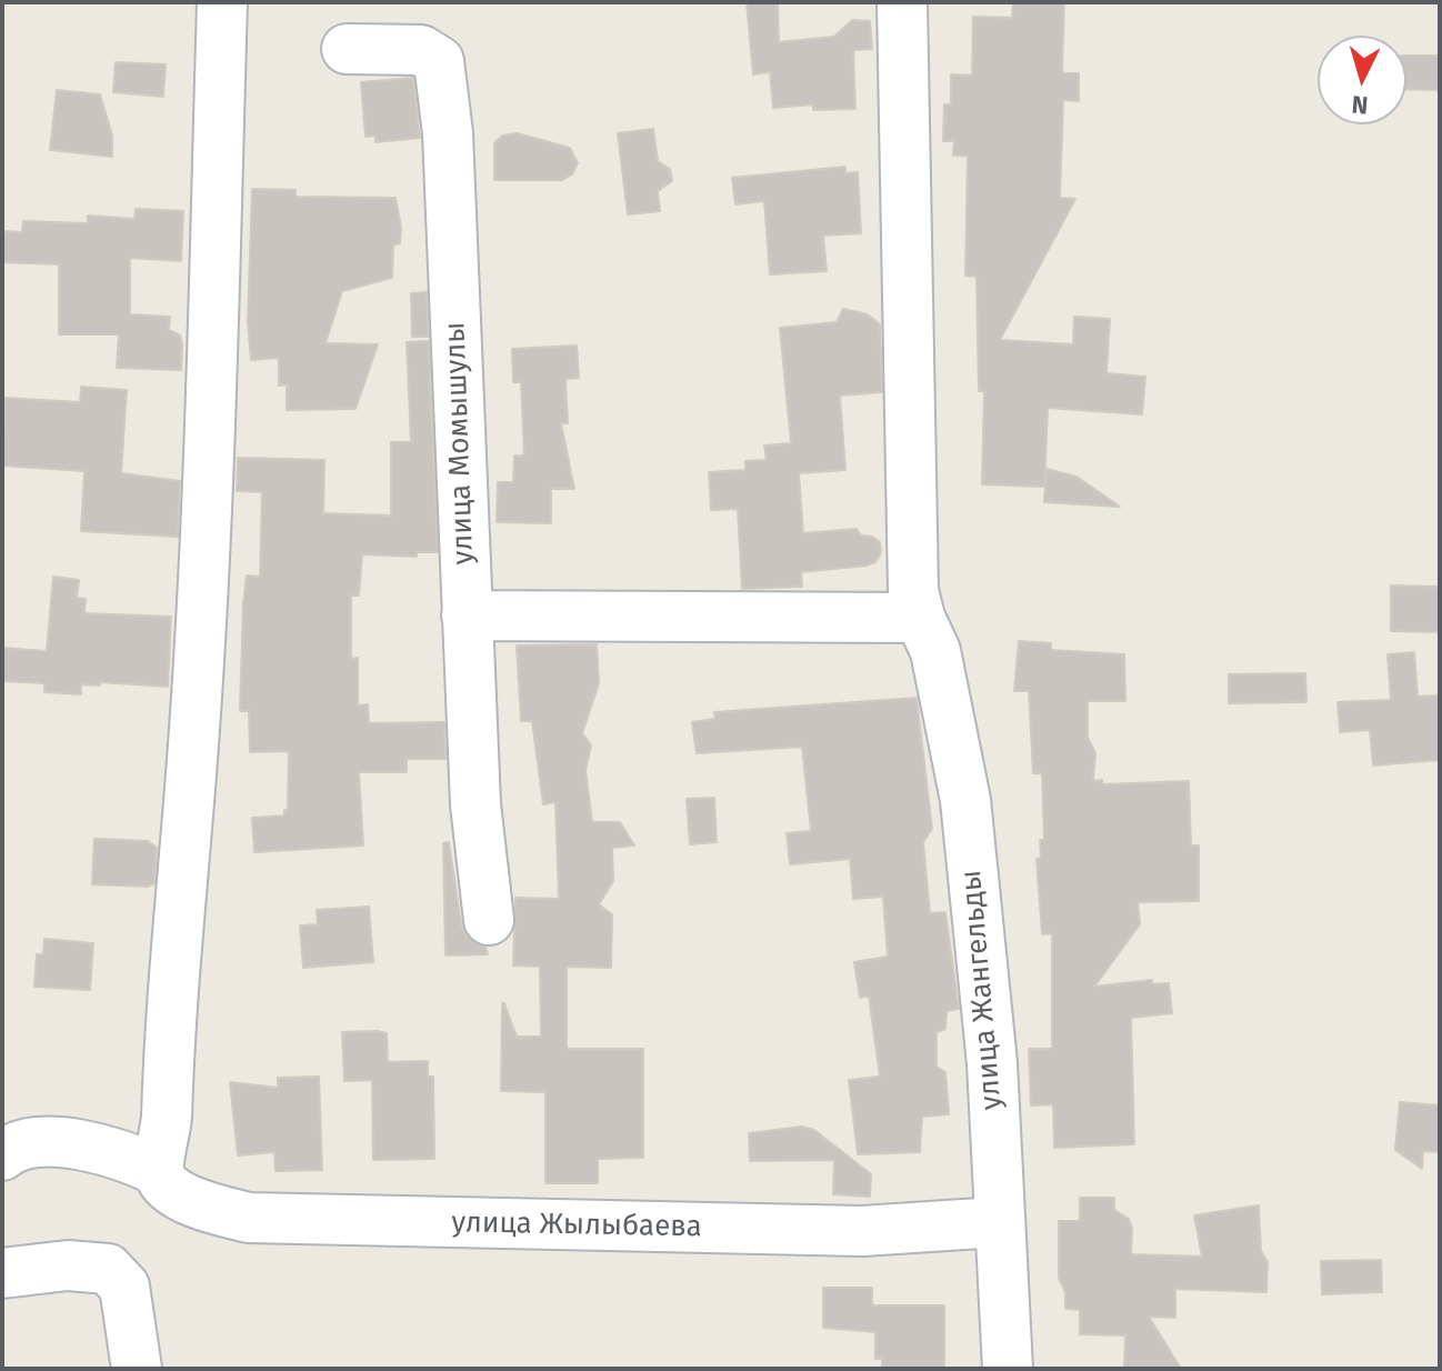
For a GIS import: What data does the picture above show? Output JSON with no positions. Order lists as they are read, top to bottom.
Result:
{
  "streets": {
    "street": ["улица Момышулы", "улица Жангельды", "улица Жылыбаева"]
  },
  "crossings": [
    ["улица Жангельды", "улица Жылыбаева"]
  ],
  "north": "bottom"
}
